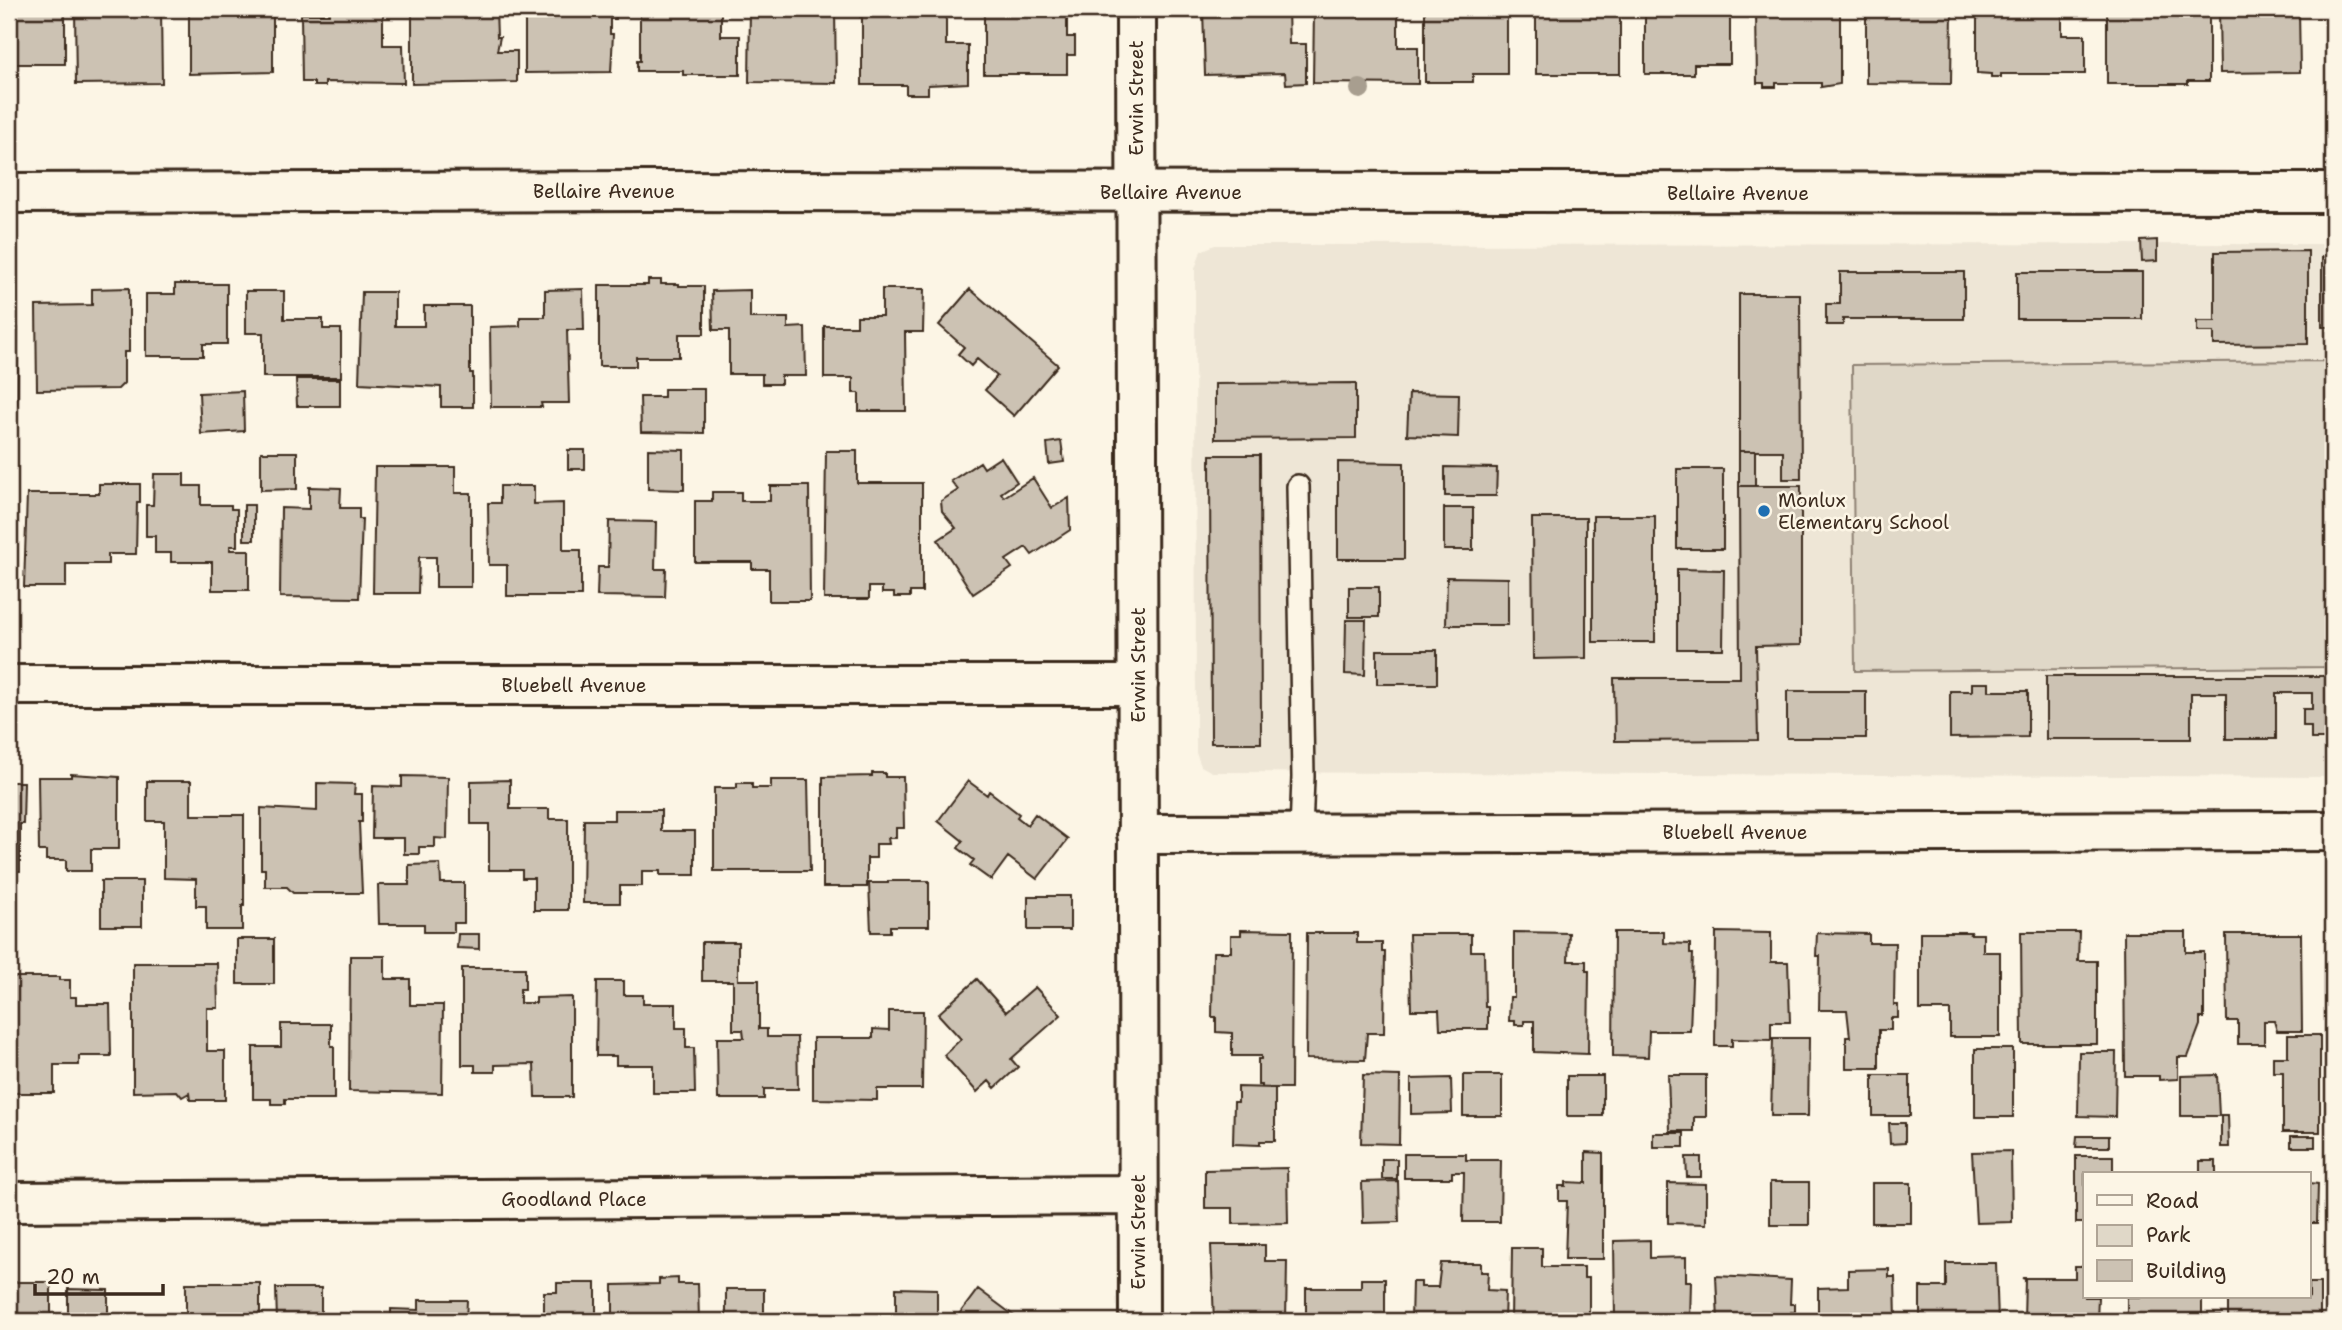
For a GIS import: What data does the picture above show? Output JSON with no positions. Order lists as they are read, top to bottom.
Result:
{
  "streets": {
    "street": [
      "Erwin Street",
      "Bellaire Avenue",
      "Bluebell Avenue",
      "Goodland Place"
    ]
  },
  "crossings": [
    ["Erwin Street", "Bellaire Avenue"],
    ["Erwin Street", "Bluebell Avenue"],
    ["Erwin Street", "Goodland Place"]
  ],
  "places": ["Monlux Elementary School"],
  "legend": ["Road", "Park", "Building"],
  "scale_bar": "20 m"
}
